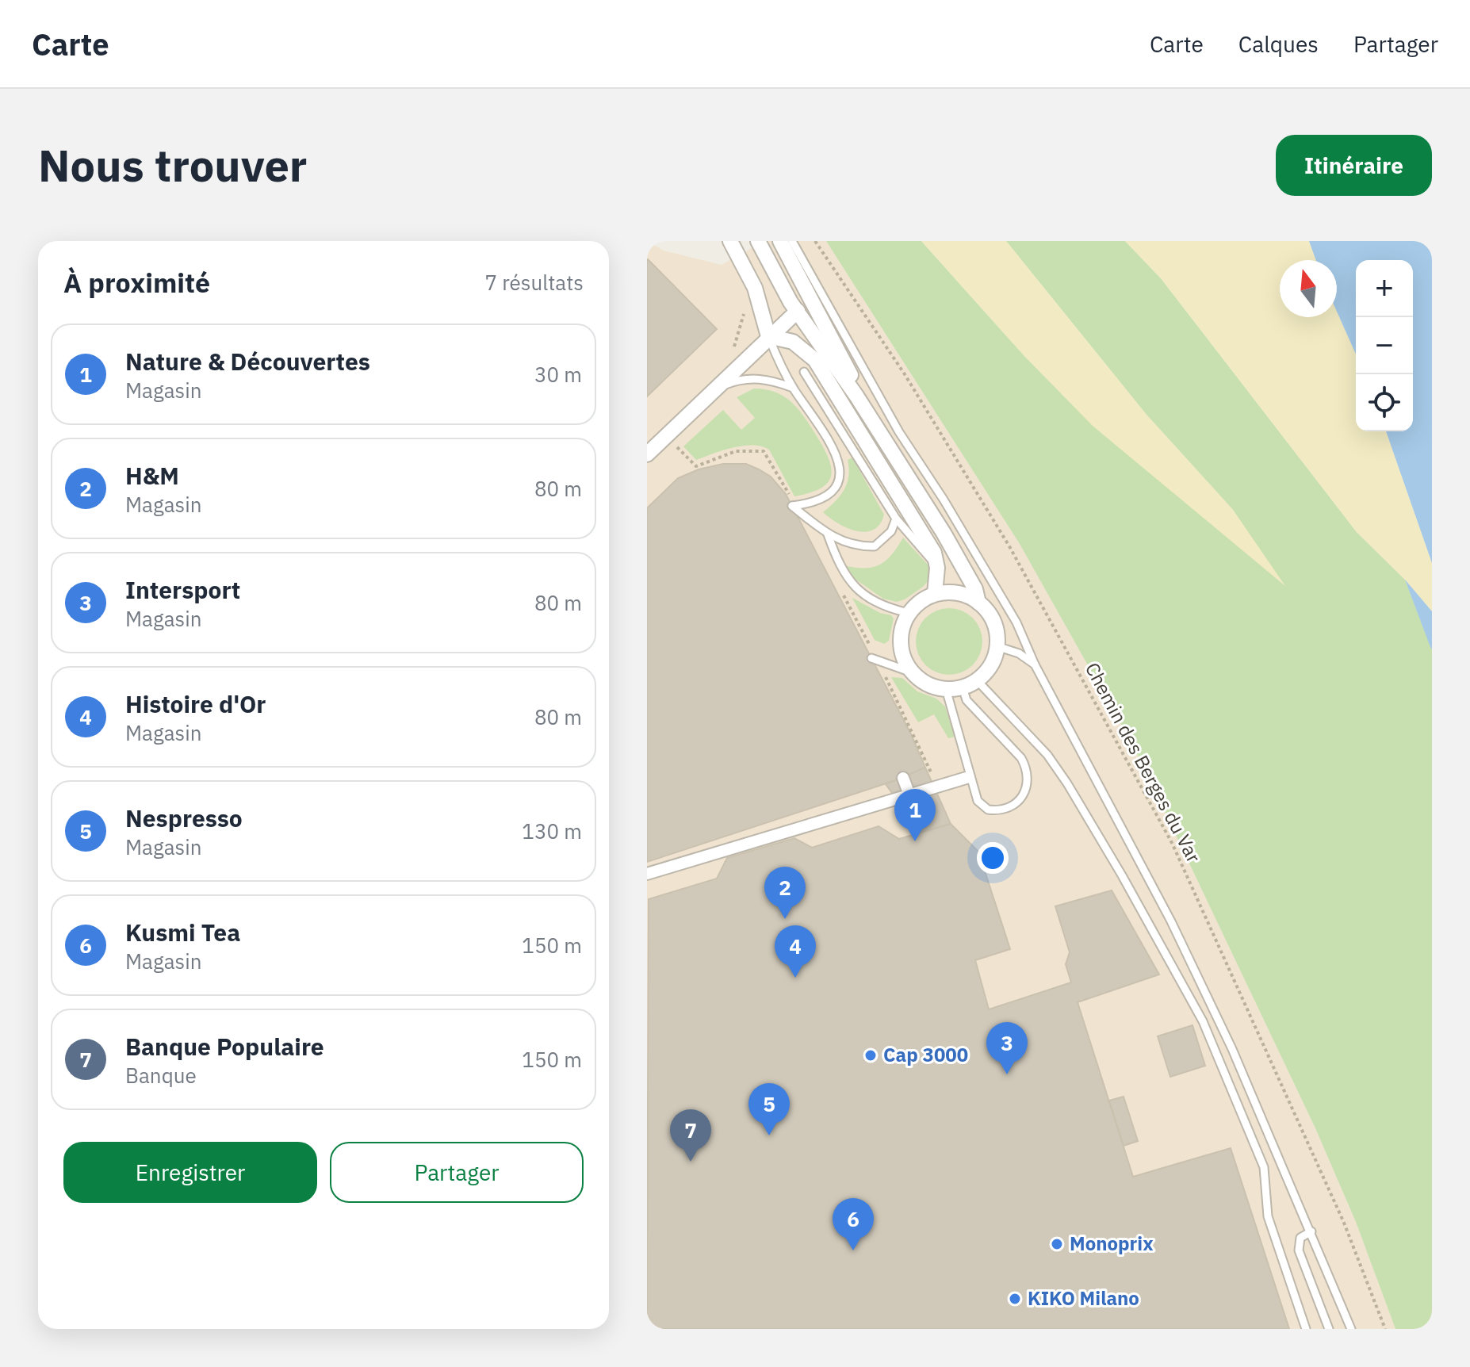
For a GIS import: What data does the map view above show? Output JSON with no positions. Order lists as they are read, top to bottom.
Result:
{
  "streets": {
    "path": ["Chemin des Berges du Var"]
  },
  "places": ["Cap 3000", "Monoprix", "KIKO Milano"],
  "north": "top",
  "page": {
    "header": "Carte",
    "nav": ["Carte", "Calques", "Partager"],
    "buttons": [
      "Itinéraire",
      ["Enregistrer", "Partager"]
    ],
    "title": "Nous trouver",
    "heading": ["À proximité", "7 résultats"],
    "map_buttons": ["+", "−"],
    "list": [
      {
        "mark": "1",
        "name": "Nature & Découvertes",
        "note": "Magasin",
        "value": "30 m"
      },
      {
        "mark": "2",
        "name": "H&M",
        "note": "Magasin",
        "value": "80 m"
      },
      {
        "mark": "3",
        "name": "Intersport",
        "note": "Magasin",
        "value": "80 m"
      },
      {
        "mark": "4",
        "name": "Histoire d'Or",
        "note": "Magasin",
        "value": "80 m"
      },
      {
        "mark": "5",
        "name": "Nespresso",
        "note": "Magasin",
        "value": "130 m"
      },
      {
        "mark": "6",
        "name": "Kusmi Tea",
        "note": "Magasin",
        "value": "150 m"
      },
      {
        "mark": "7",
        "name": "Banque Populaire",
        "note": "Banque",
        "value": "150 m"
      }
    ],
    "pins": [
      "1",
      "2",
      "4",
      "3",
      "5",
      "7",
      "6"
    ]
  }
}
